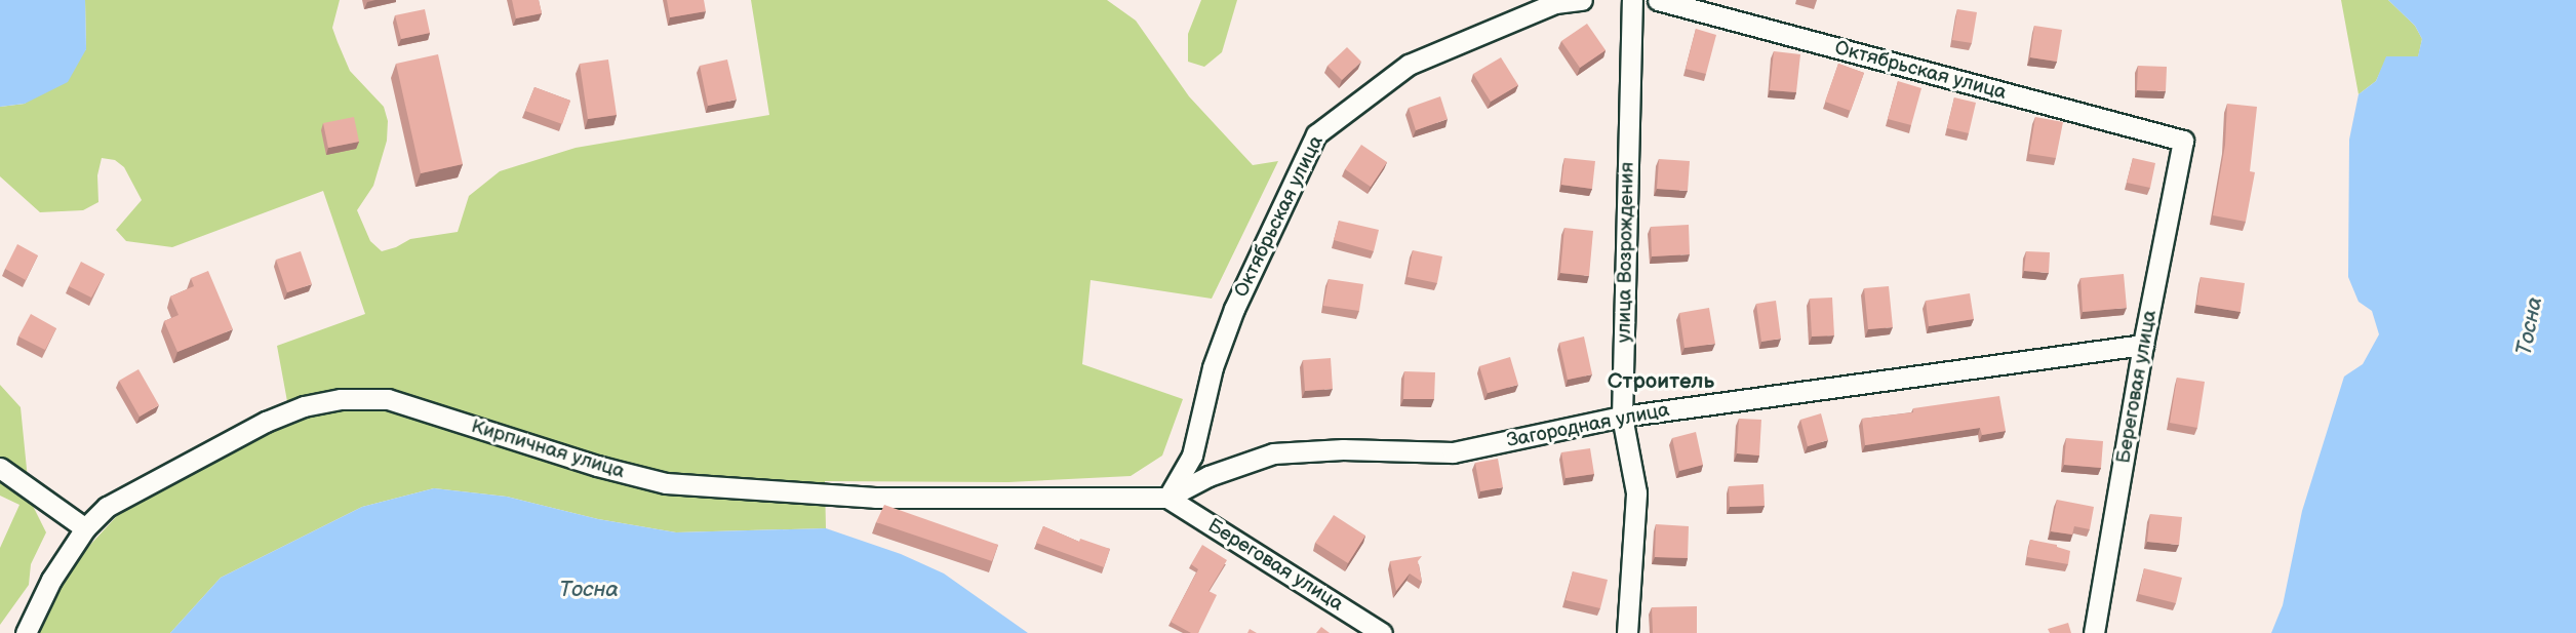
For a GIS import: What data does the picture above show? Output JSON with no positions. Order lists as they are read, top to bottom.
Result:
{
  "streets": {
    "street": [
      "Октябрьская улица",
      "улица Возрождения",
      "Береговая улица",
      "Загородная улица",
      "Кирпичная улица"
    ]
  },
  "crossings": [
    ["Октябрьская улица", "Береговая улица"],
    ["Октябрьская улица", "Загородная улица"],
    ["Октябрьская улица", "Кирпичная улица"],
    ["улица Возрождения", "Загородная улица"],
    ["Береговая улица", "Загородная улица"],
    ["Береговая улица", "Кирпичная улица"],
    ["Загородная улица", "Кирпичная улица"]
  ],
  "districts": ["Строитель"],
  "water": ["Тосна"]
}
